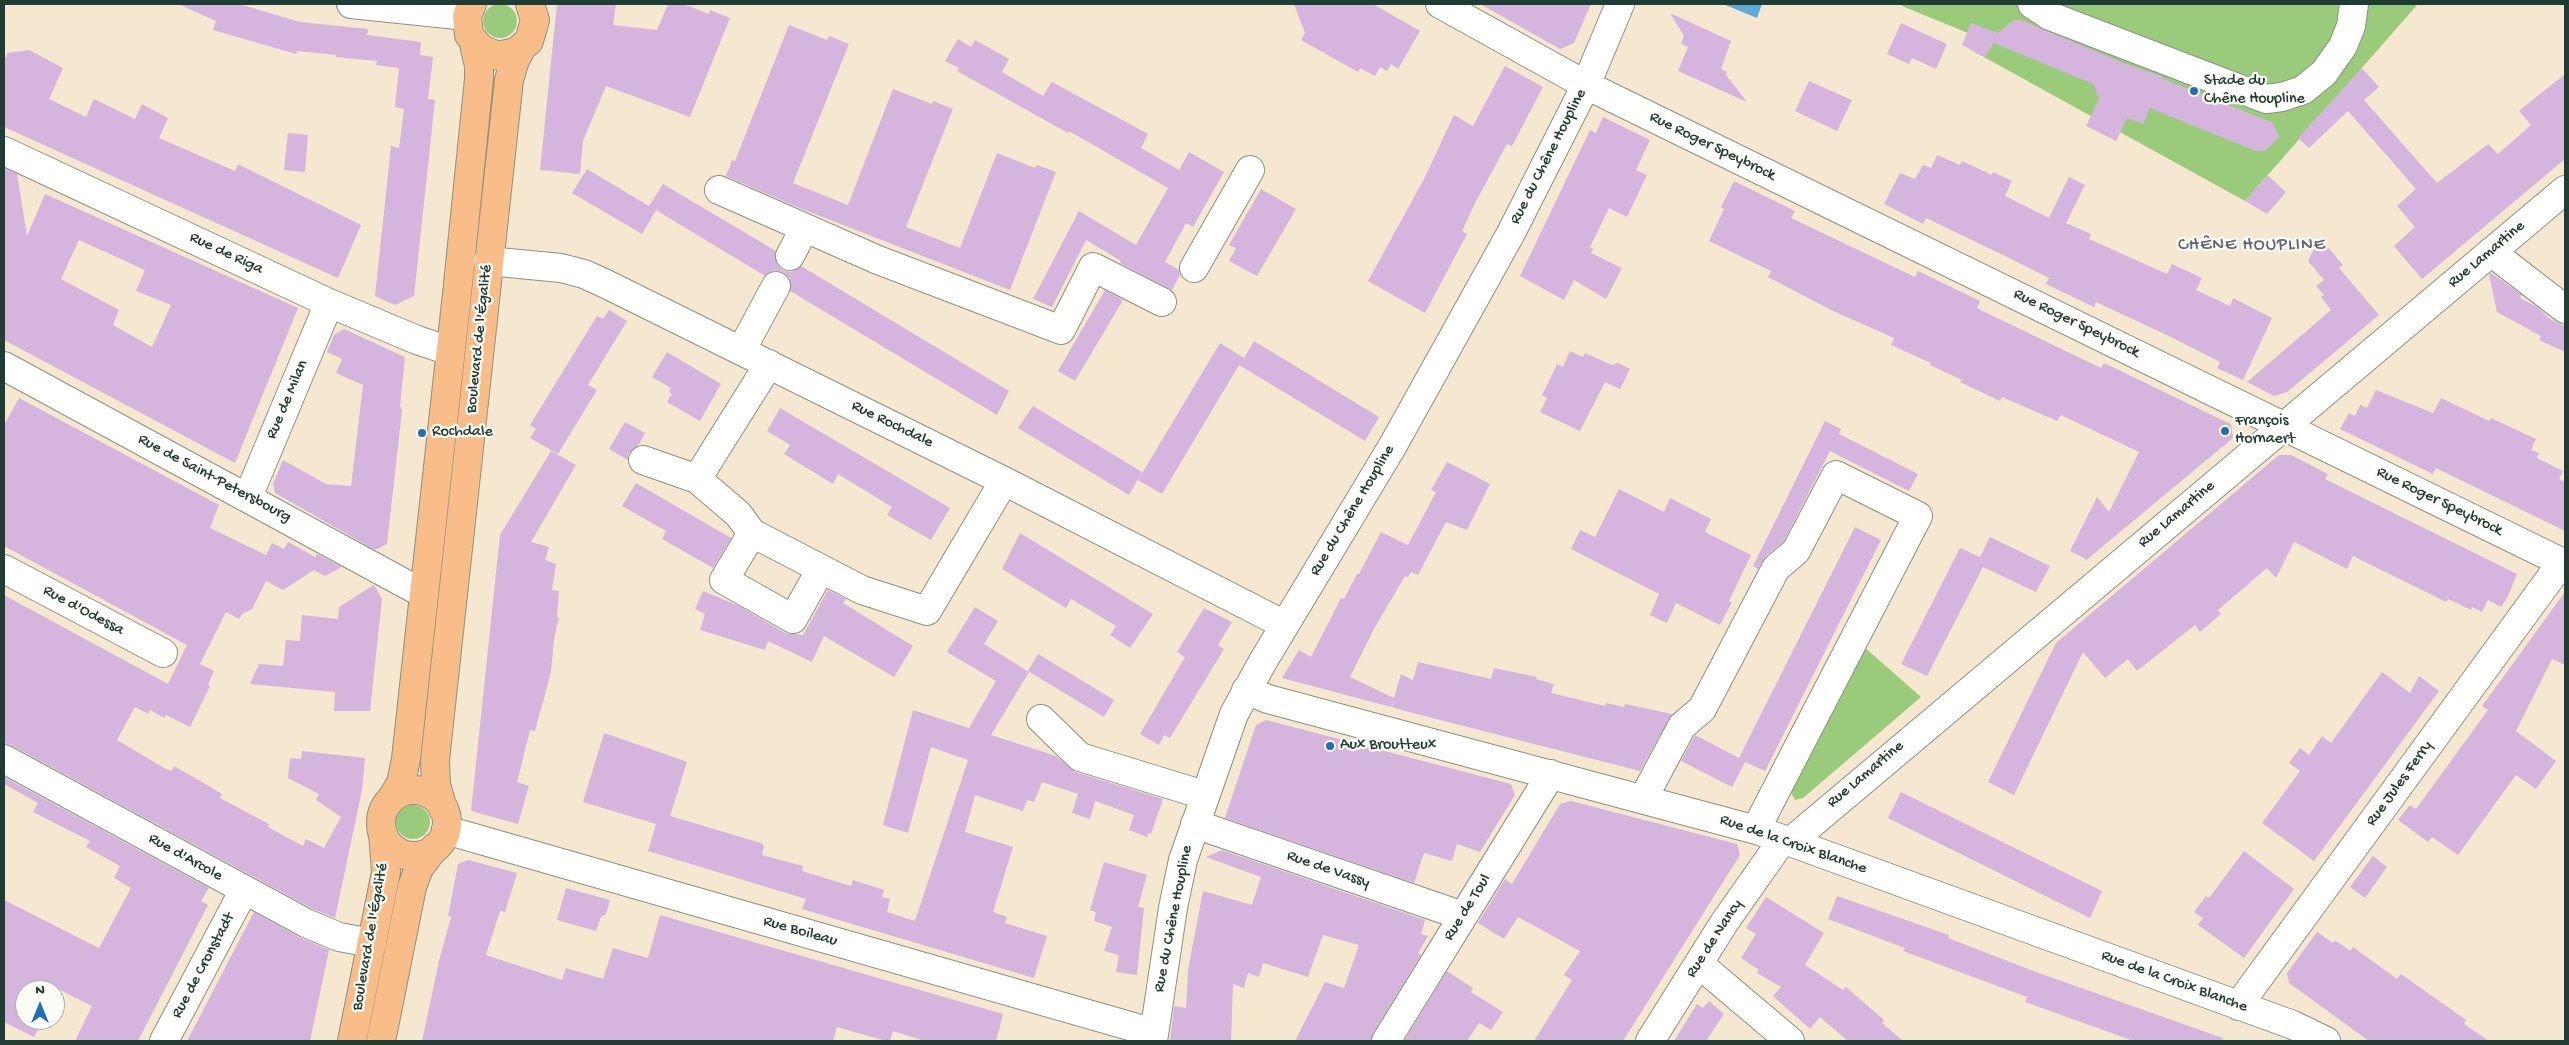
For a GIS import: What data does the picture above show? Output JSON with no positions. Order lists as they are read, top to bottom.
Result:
{
  "streets": {
    "main road": ["Boulevard de l'Égalité"],
    "street": [
      "Rue Roger Speybrock",
      "Rue du Chêne Houpline",
      "Rue de Riga",
      "Rue Lamartine",
      "Rue de Milan",
      "Rue Rochdale",
      "Rue de Saint-Petersbourg",
      "Rue d'Odessa",
      "Rue Jules Ferry",
      "Rue de la Croix Blanche",
      "Rue d'Arcole",
      "Rue de Vassy",
      "Rue de Toul",
      "Rue Boileau",
      "Rue de Nancy",
      "Rue de Cronstadt"
    ]
  },
  "crossings": [
    ["Rue Roger Speybrock", "Rue du Chêne Houpline"],
    ["Rue Roger Speybrock", "Rue Lamartine"],
    ["Rue Roger Speybrock", "Rue Jules Ferry"],
    ["Rue du Chêne Houpline", "Rue Rochdale"],
    ["Rue du Chêne Houpline", "Rue de la Croix Blanche"],
    ["Rue du Chêne Houpline", "Rue de Vassy"],
    ["Rue du Chêne Houpline", "Rue Boileau"],
    ["Rue de Riga", "Boulevard de l'Égalité"],
    ["Rue de Riga", "Rue de Milan"],
    ["Rue Lamartine", "Rue de la Croix Blanche"],
    ["Rue Lamartine", "Rue de Nancy"],
    ["Boulevard de l'Égalité", "Rue Rochdale"],
    ["Boulevard de l'Égalité", "Rue de Saint-Petersbourg"],
    ["Boulevard de l'Égalité", "Rue d'Arcole"],
    ["Boulevard de l'Égalité", "Rue Boileau"],
    ["Rue de Milan", "Rue de Saint-Petersbourg"],
    ["Rue Jules Ferry", "Rue de la Croix Blanche"],
    ["Rue de la Croix Blanche", "Rue de Toul"],
    ["Rue de la Croix Blanche", "Rue de Nancy"],
    ["Rue d'Arcole", "Rue de Cronstadt"],
    ["Rue de Vassy", "Rue de Toul"]
  ],
  "districts": ["CHÊNE HOUPLINE"],
  "places": [
    "Stade du Chêne Houpline",
    "François Hornaert",
    "Rochdale",
    "Aux Broutteux"
  ],
  "north": "top"
}
